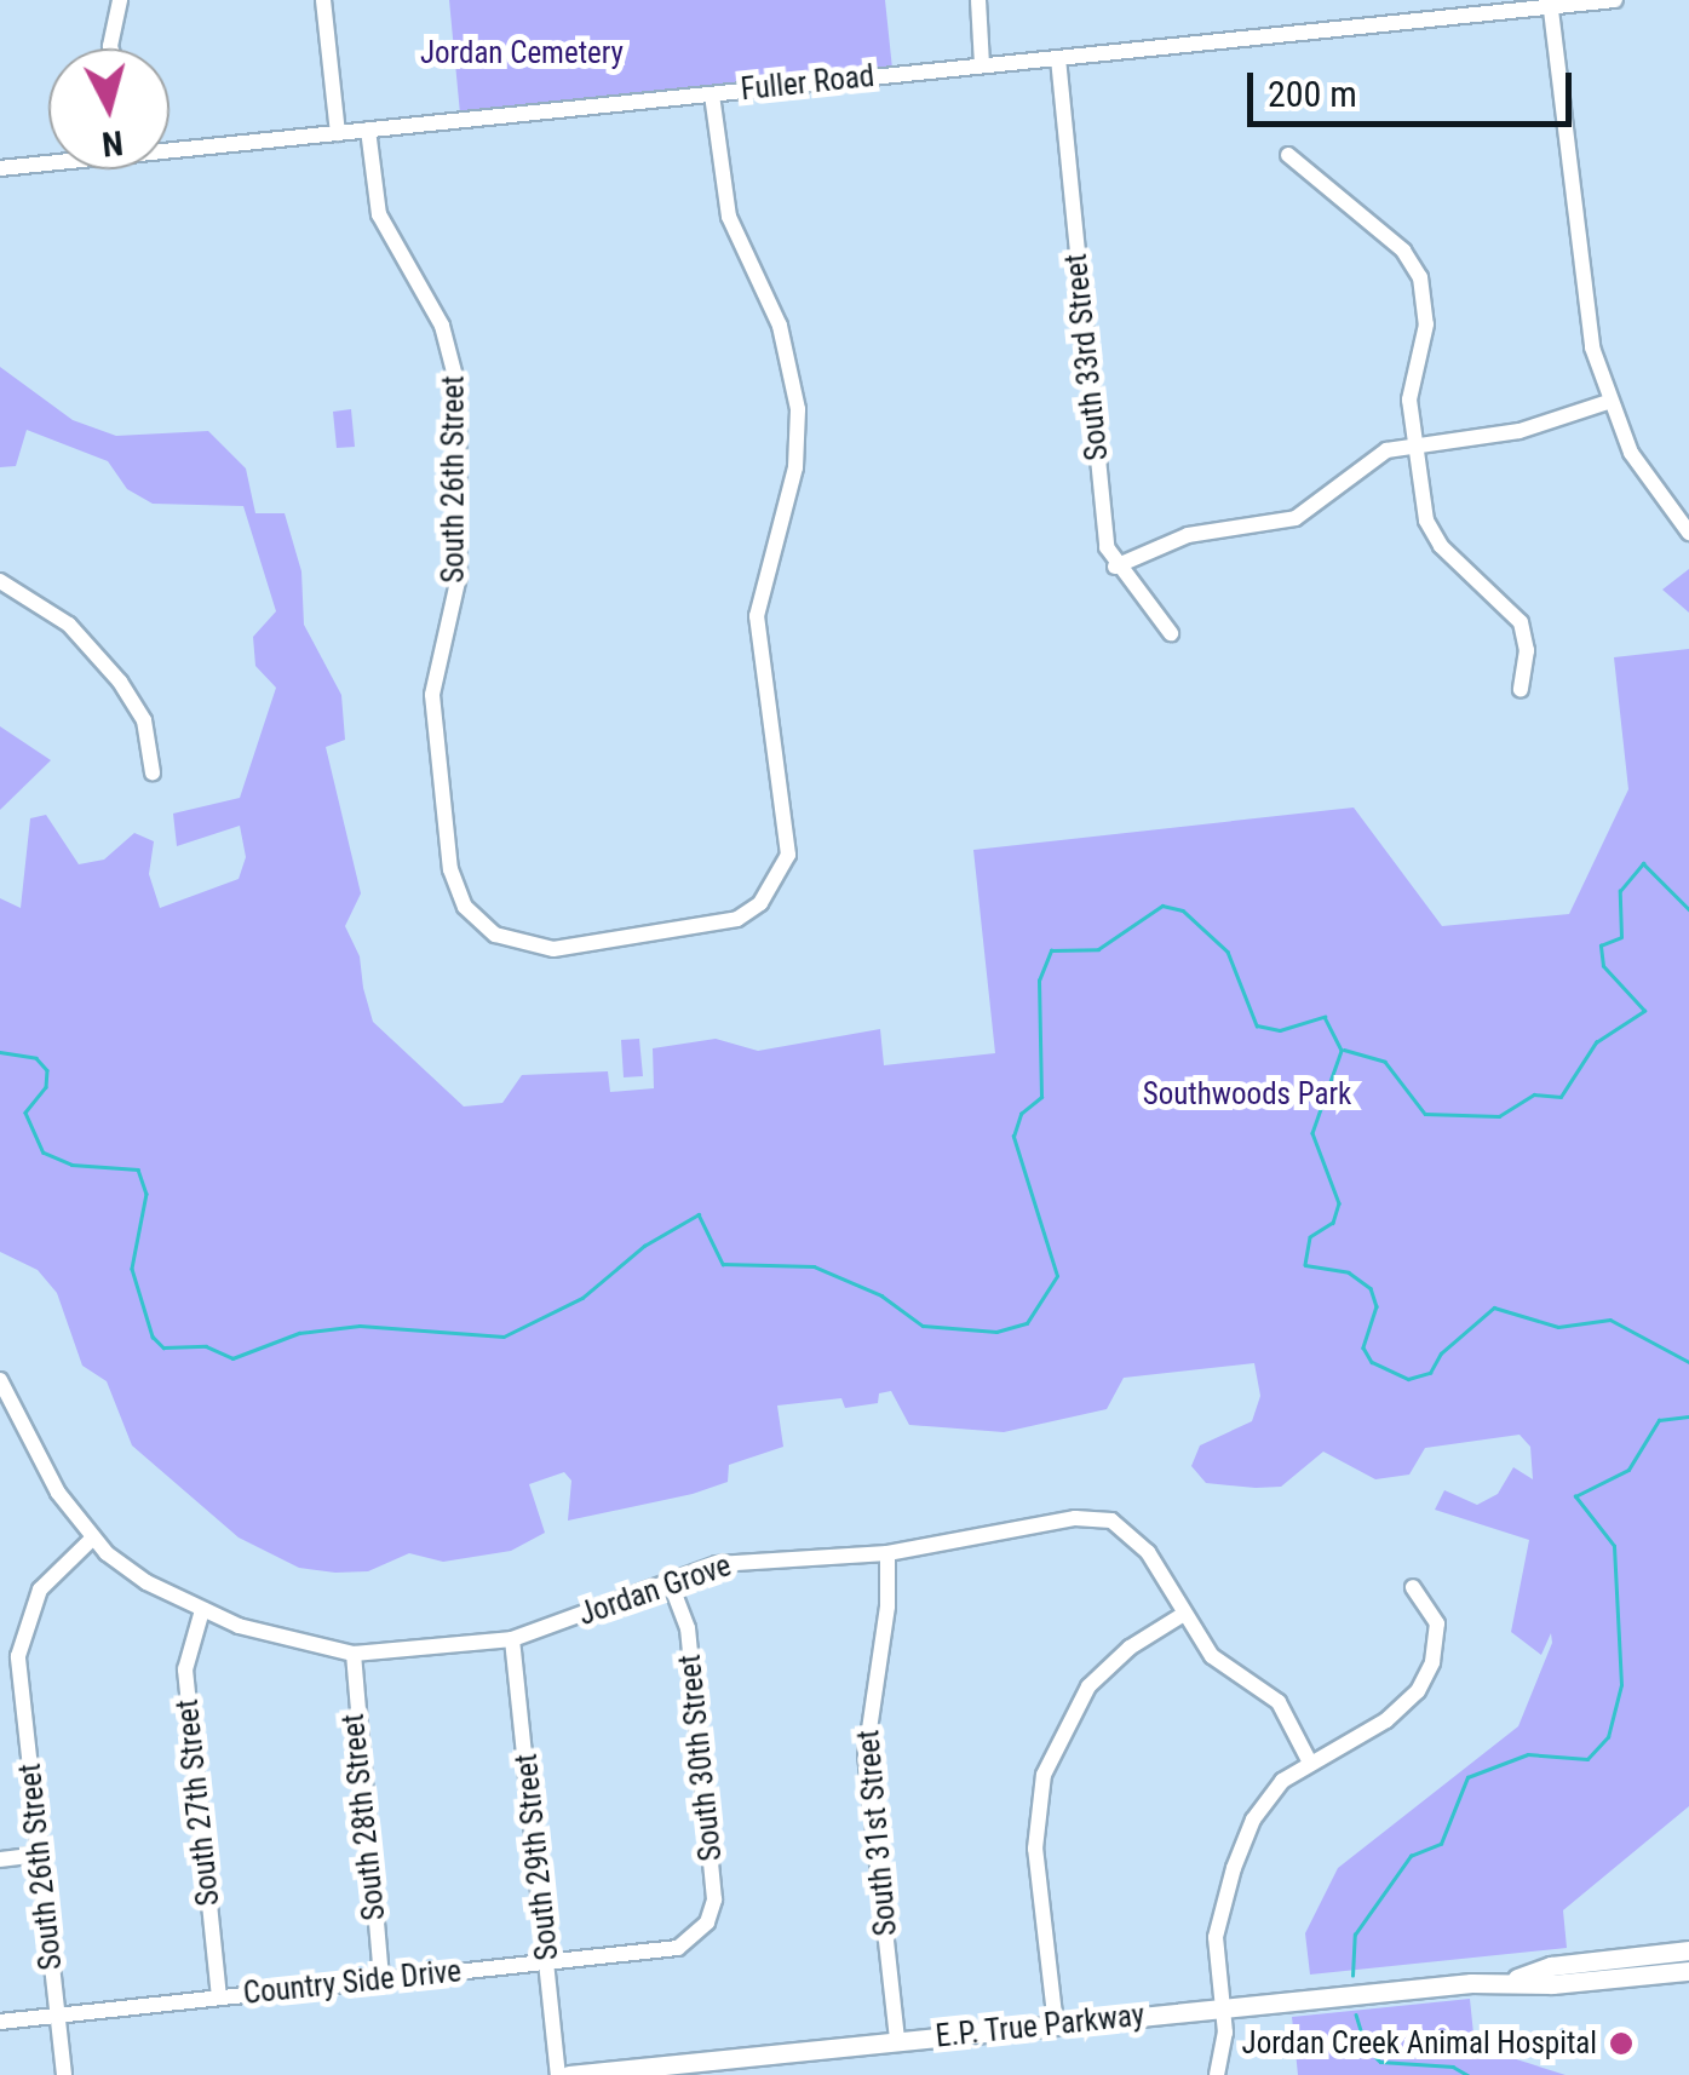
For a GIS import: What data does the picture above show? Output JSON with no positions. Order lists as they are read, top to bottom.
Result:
{
  "streets": {
    "main road": ["E.P. True Parkway"],
    "street": [
      "Fuller Road",
      "South 33rd Street",
      "South 26th Street",
      "Jordan Grove",
      "South 30th Street",
      "South 27th Street",
      "South 28th Street",
      "South 31st Street",
      "South 29th Street",
      "Country Side Drive"
    ]
  },
  "crossings": [
    ["Fuller Road", "South 33rd Street"],
    ["Fuller Road", "South 26th Street"],
    ["South 26th Street", "Jordan Grove"],
    ["South 26th Street", "Country Side Drive"],
    ["Jordan Grove", "South 30th Street"],
    ["Jordan Grove", "South 27th Street"],
    ["Jordan Grove", "South 28th Street"],
    ["Jordan Grove", "South 31st Street"],
    ["Jordan Grove", "South 29th Street"],
    ["South 30th Street", "Country Side Drive"],
    ["South 27th Street", "Country Side Drive"],
    ["South 28th Street", "Country Side Drive"],
    ["South 31st Street", "E.P. True Parkway"],
    ["South 29th Street", "Country Side Drive"]
  ],
  "parks": ["Jordan Cemetery", "Southwoods Park"],
  "places": ["Jordan Creek Animal Hospital"],
  "scale_bar": "200 m",
  "north": "bottom"
}
